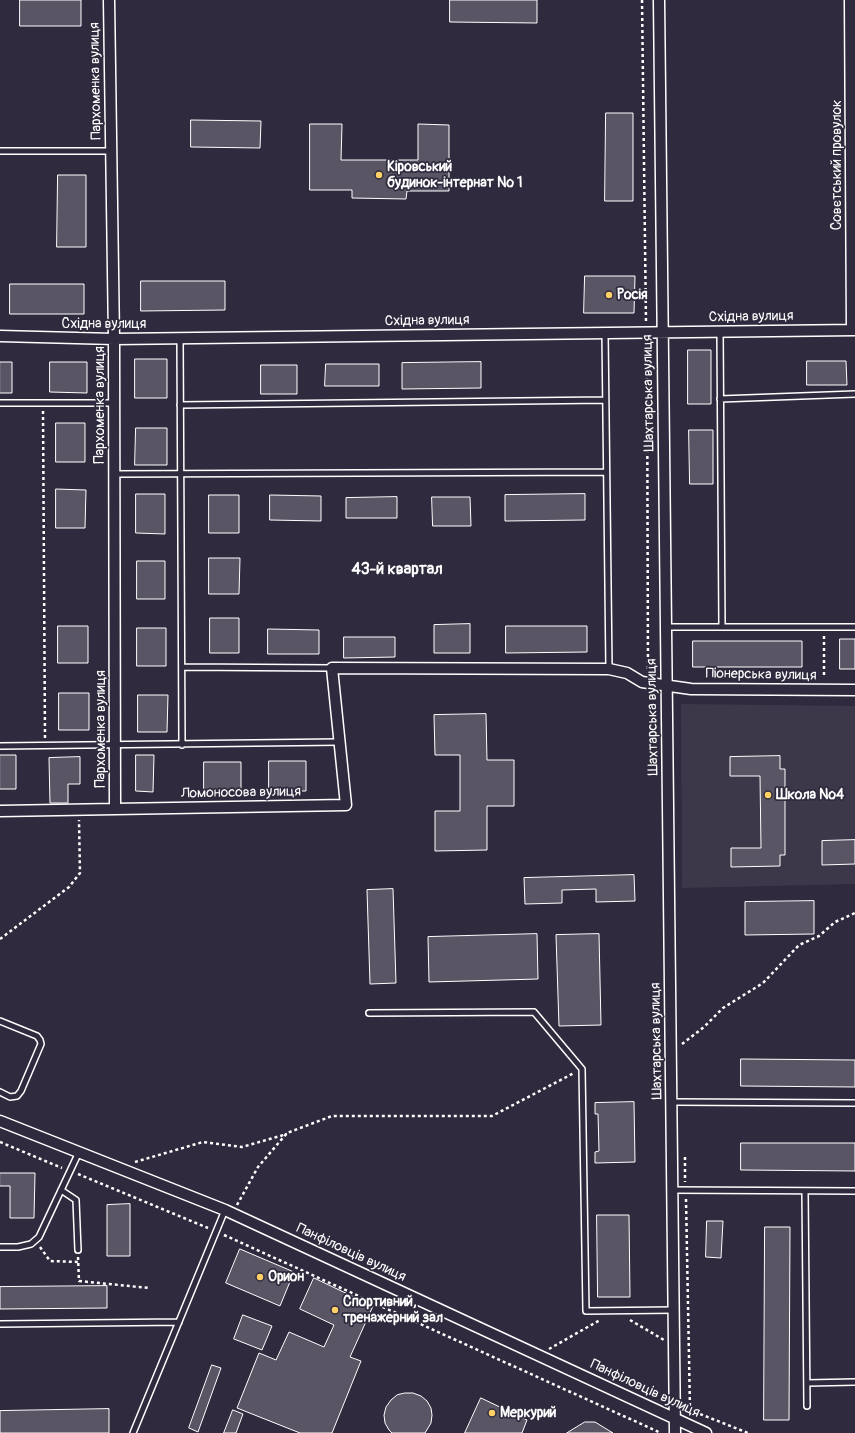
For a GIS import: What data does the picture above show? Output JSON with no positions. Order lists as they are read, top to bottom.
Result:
{
  "streets": {
    "street": [
      "Пархоменка вулиця",
      "Совєтський провулок",
      "Східна вулиця",
      "Шахтарська вулиця",
      "Піонерська вулиця",
      "Ломоносова вулиця",
      "Панфіловців вулиця"
    ]
  },
  "crossings": [
    ["Пархоменка вулиця", "Східна вулиця"],
    ["Пархоменка вулиця", "Ломоносова вулиця"],
    ["Совєтський провулок", "Східна вулиця"],
    ["Східна вулиця", "Шахтарська вулиця"],
    ["Шахтарська вулиця", "Піонерська вулиця"],
    ["Шахтарська вулиця", "Панфіловців вулиця"],
    ["Піонерська вулиця", "Ломоносова вулиця"]
  ],
  "districts": ["43-й квартал"],
  "places": [
    "Кіровський будинок-інтернат № 1",
    "Росія",
    "Школа №4",
    "Орион",
    "Спортивний, тренажерний зал",
    "Меркурий"
  ]
}
